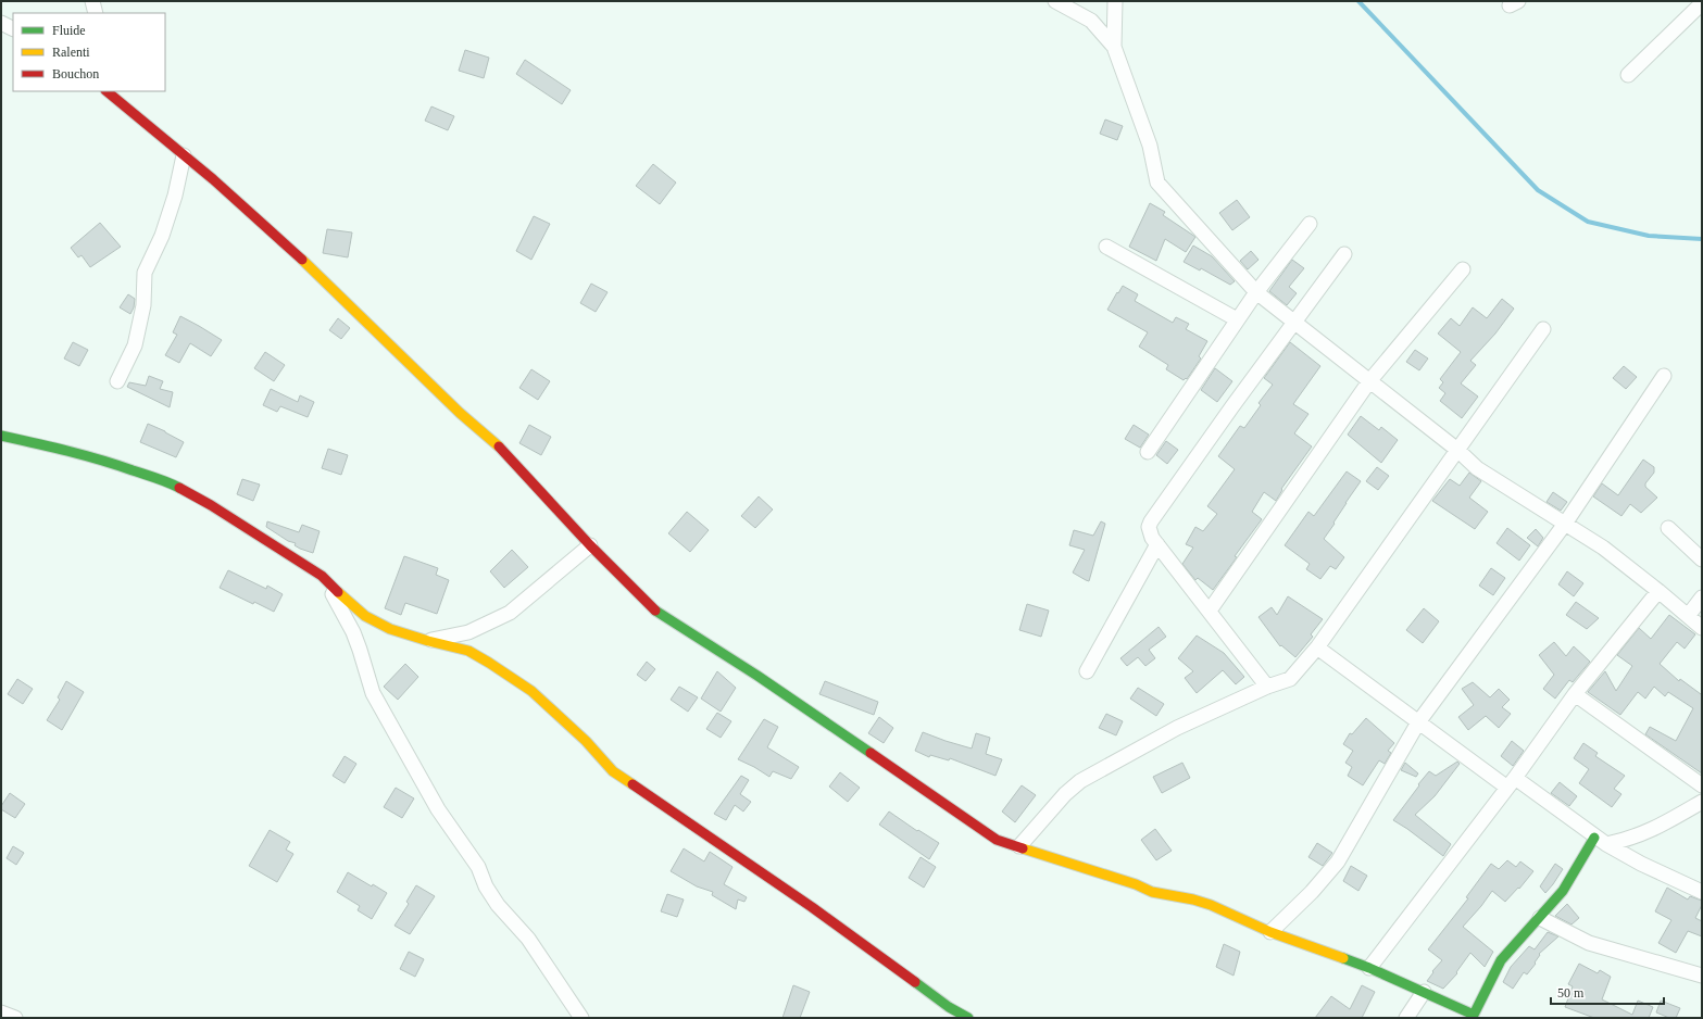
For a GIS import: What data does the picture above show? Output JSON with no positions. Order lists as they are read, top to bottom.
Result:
{
  "legend": ["Fluide", "Ralenti", "Bouchon"],
  "scale_bar": "50 m"
}
